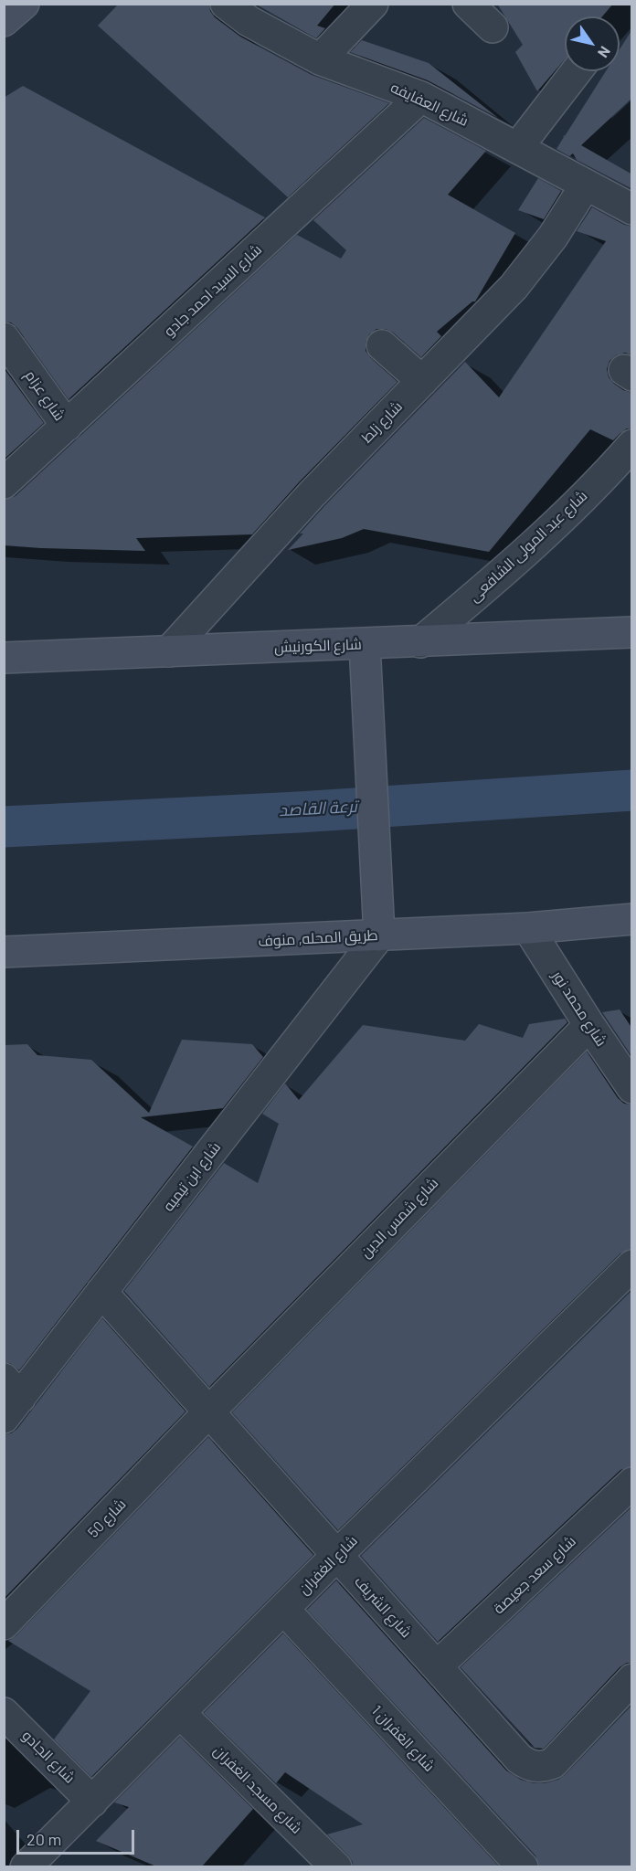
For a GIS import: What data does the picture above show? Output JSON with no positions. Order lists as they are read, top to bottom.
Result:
{
  "streets": {
    "main road": ["شارع الكورنيش", "طريق المحله, منوف"],
    "street": [
      "شارع العفايفه",
      "شارع السيد احمد جادو",
      "شارع عزام",
      "شارع زلط",
      "شارع عبد المولى الشافعى",
      "شارع محمد نور",
      "شارع ابن تيميه",
      "شارع شمس الدين",
      "شارع 50",
      "شارع الغفران",
      "شارع سعد جعيصة",
      "شارع الشريف",
      "شارع الغفران 1",
      "شارع الجادو",
      "شارع مسجد الغفران"
    ]
  },
  "crossings": [
    ["شارع العفايفه", "شارع السيد احمد جادو"],
    ["شارع العفايفه", "شارع زلط"],
    ["شارع السيد احمد جادو", "شارع عزام"],
    ["شارع زلط", "شارع الكورنيش"],
    ["شارع عبد المولى الشافعى", "شارع الكورنيش"],
    ["طريق المحله, منوف", "شارع محمد نور"],
    ["طريق المحله, منوف", "شارع ابن تيميه"],
    ["شارع محمد نور", "شارع شمس الدين"],
    ["شارع ابن تيميه", "شارع الشريف"],
    ["شارع شمس الدين", "شارع 50"],
    ["شارع شمس الدين", "شارع الشريف"],
    ["شارع 50", "شارع الشريف"],
    ["شارع الغفران", "شارع الشريف"],
    ["شارع الغفران", "شارع الغفران 1"],
    ["شارع الغفران", "شارع الجادو"],
    ["شارع الغفران", "شارع مسجد الغفران"],
    ["شارع سعد جعيصة", "شارع الشريف"]
  ],
  "water": ["ترعة القاصد"],
  "scale_bar": "20 m",
  "north": "bottom right"
}
